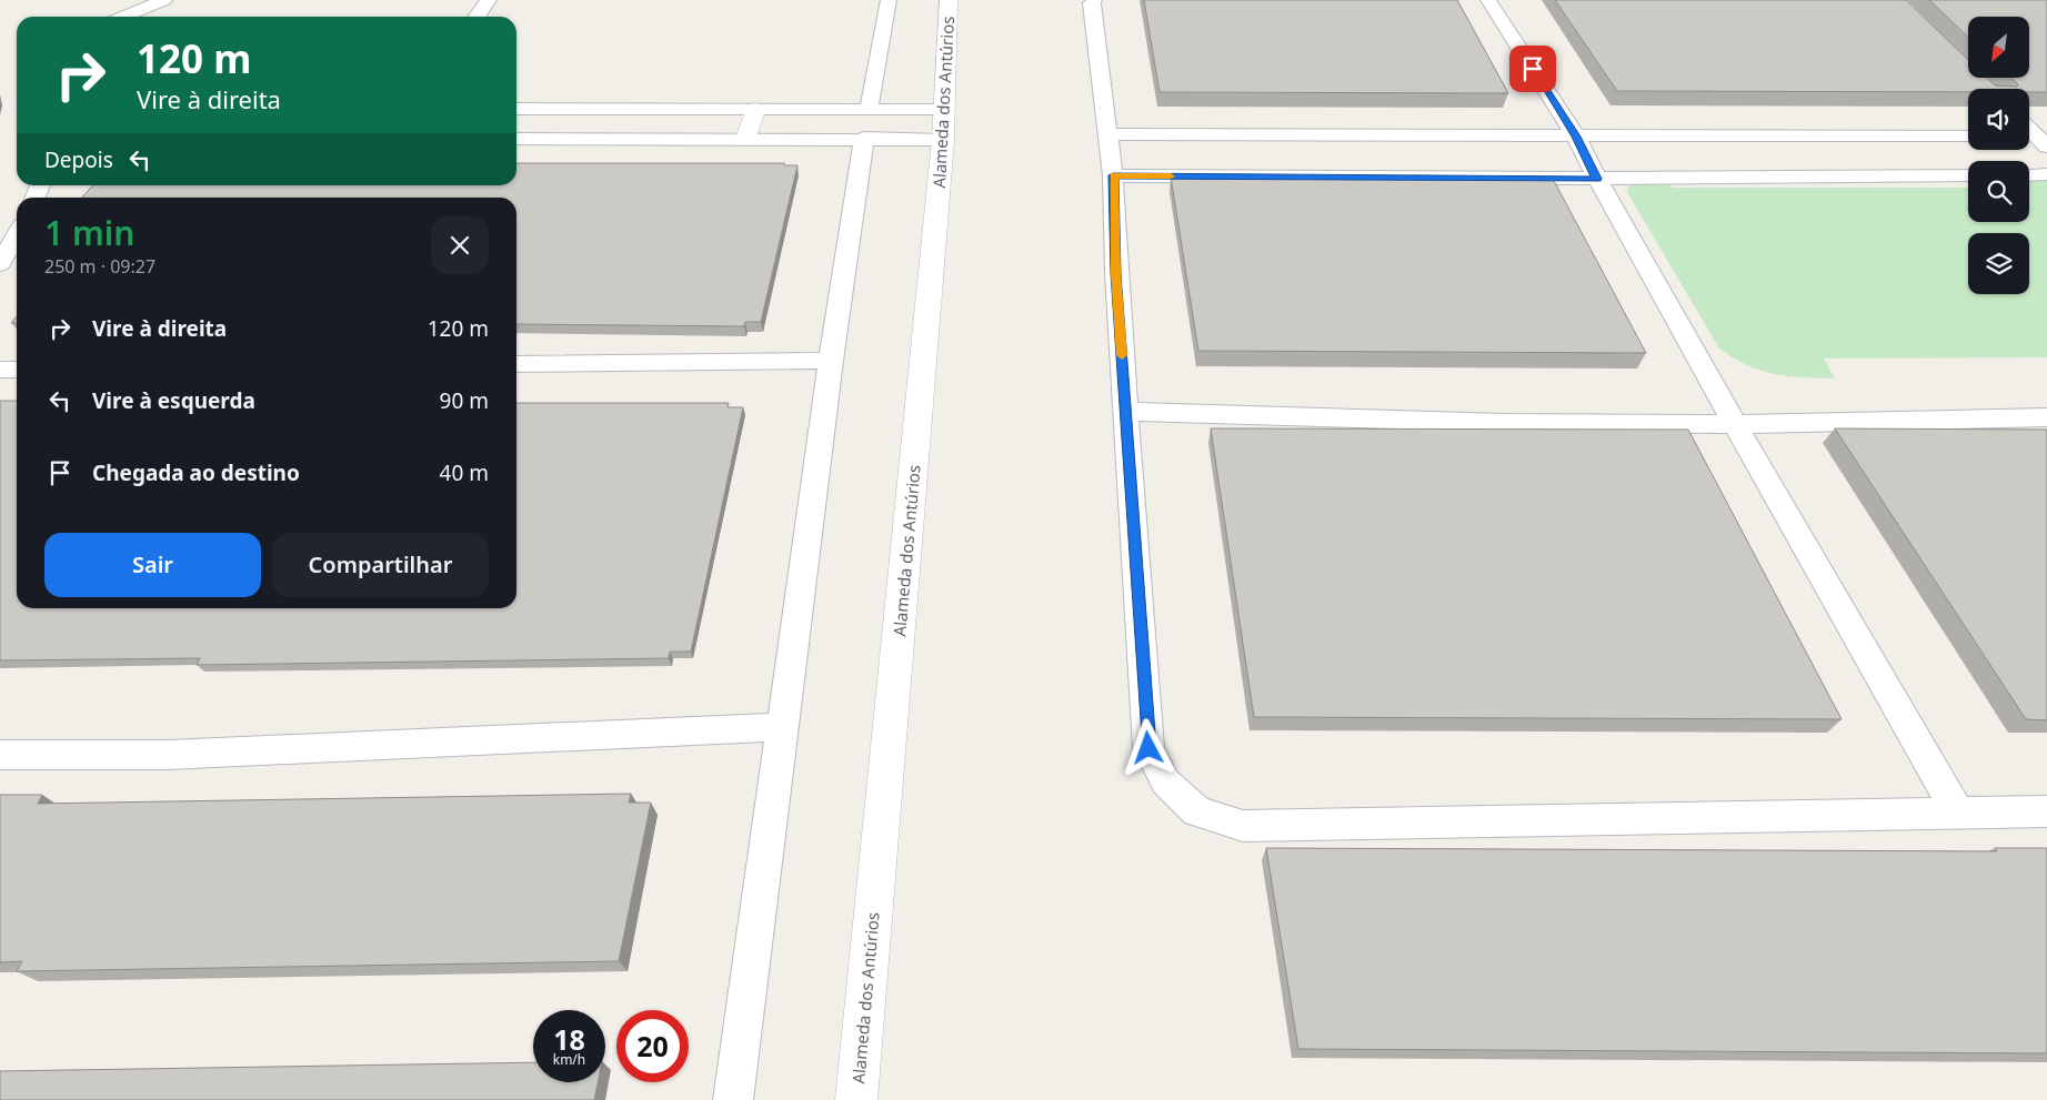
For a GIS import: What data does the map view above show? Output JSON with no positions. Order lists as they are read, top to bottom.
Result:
{
  "streets": {
    "street": ["Alameda dos Antúrios"]
  },
  "north": "bottom left",
  "page": {
    "turn": ["120 m", "Vire à direita"],
    "then": "Depois",
    "heading": ["1 min", "250 m · 09:27"],
    "list": [
      {
        "name": "Vire à direita",
        "value": "120 m"
      },
      {
        "name": "Vire à esquerda",
        "value": "90 m"
      },
      {
        "name": "Chegada ao destino",
        "value": "40 m"
      }
    ],
    "buttons": ["Sair", "Compartilhar"],
    "speed": "18 km/h",
    "limit": "20"
  }
}
